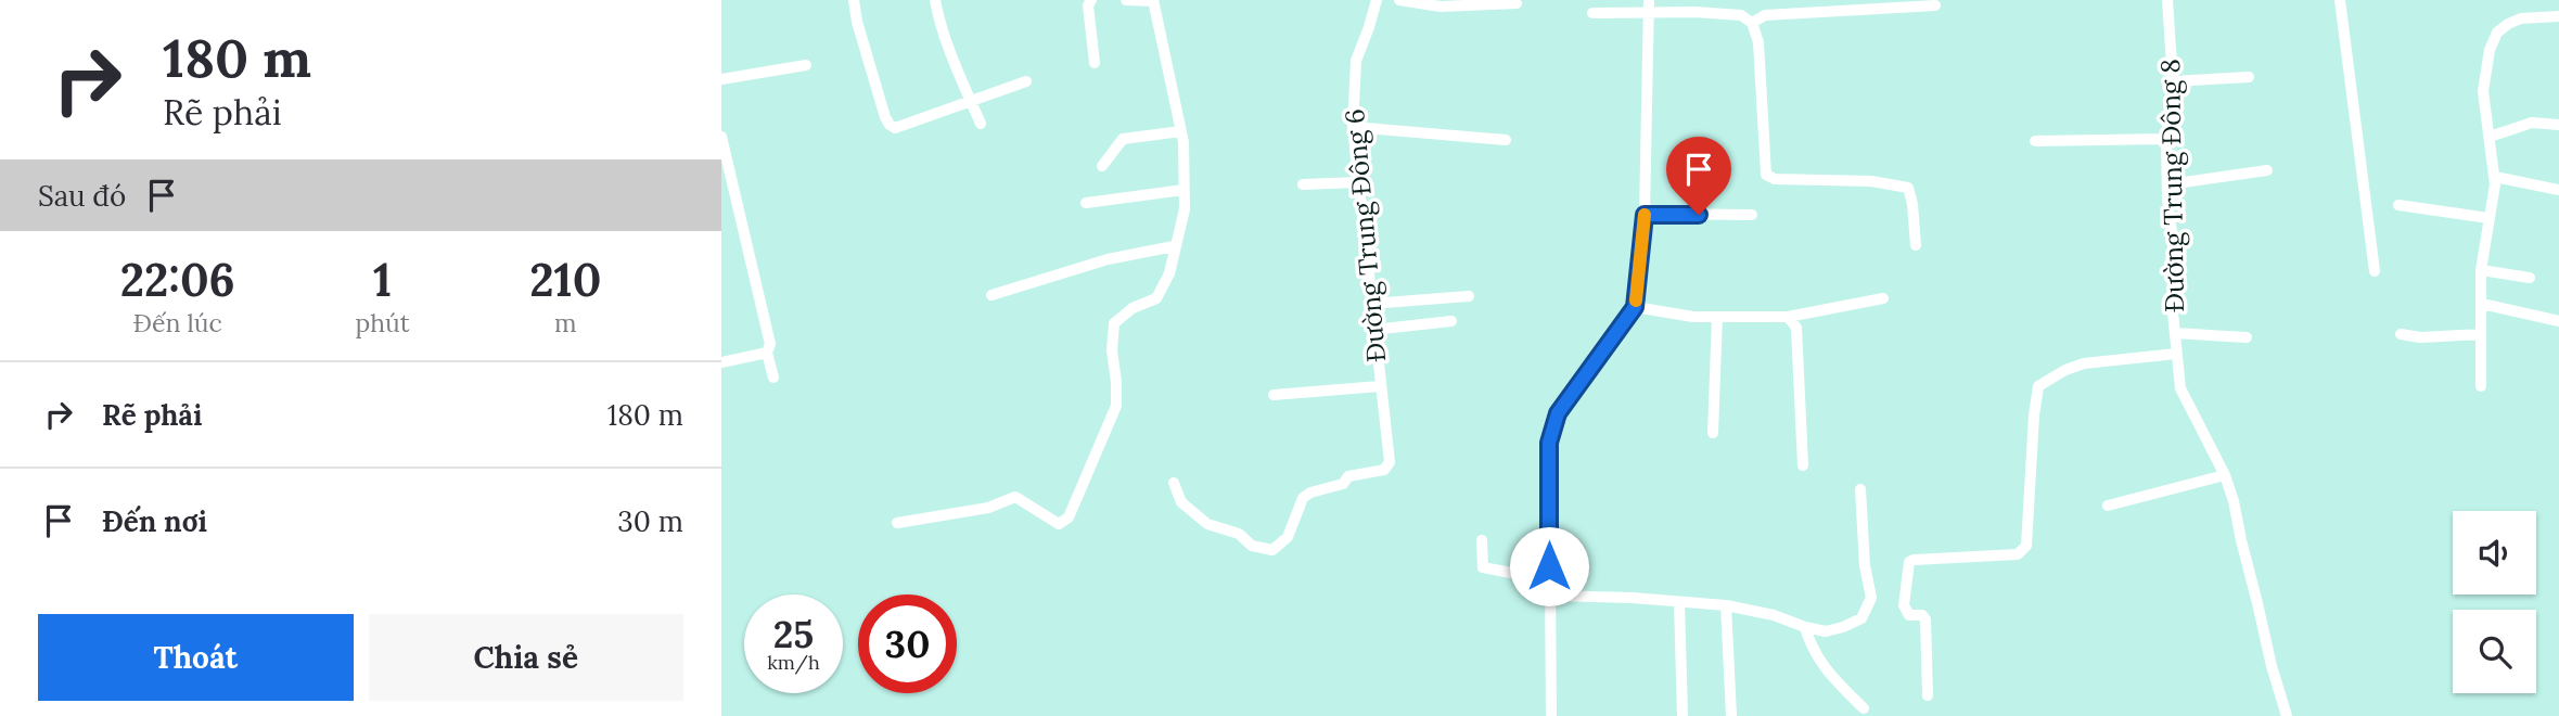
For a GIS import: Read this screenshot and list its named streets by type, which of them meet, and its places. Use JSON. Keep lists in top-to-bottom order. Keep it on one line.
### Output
{"streets":{"street":["Đường Trung Đông 8","Đường Trung Đông 6"]},"page":{"turn":["180 m","Rẽ phải"],"then":"Sau đó","eta":["22:06","Đến lúc","1","phút","210","m"],"list":[{"name":"Rẽ phải","value":"180 m"},{"name":"Đến nơi","value":"30 m"}],"speed":"25 km/h","limit":"30","buttons":["Thoát","Chia sẻ"]}}
